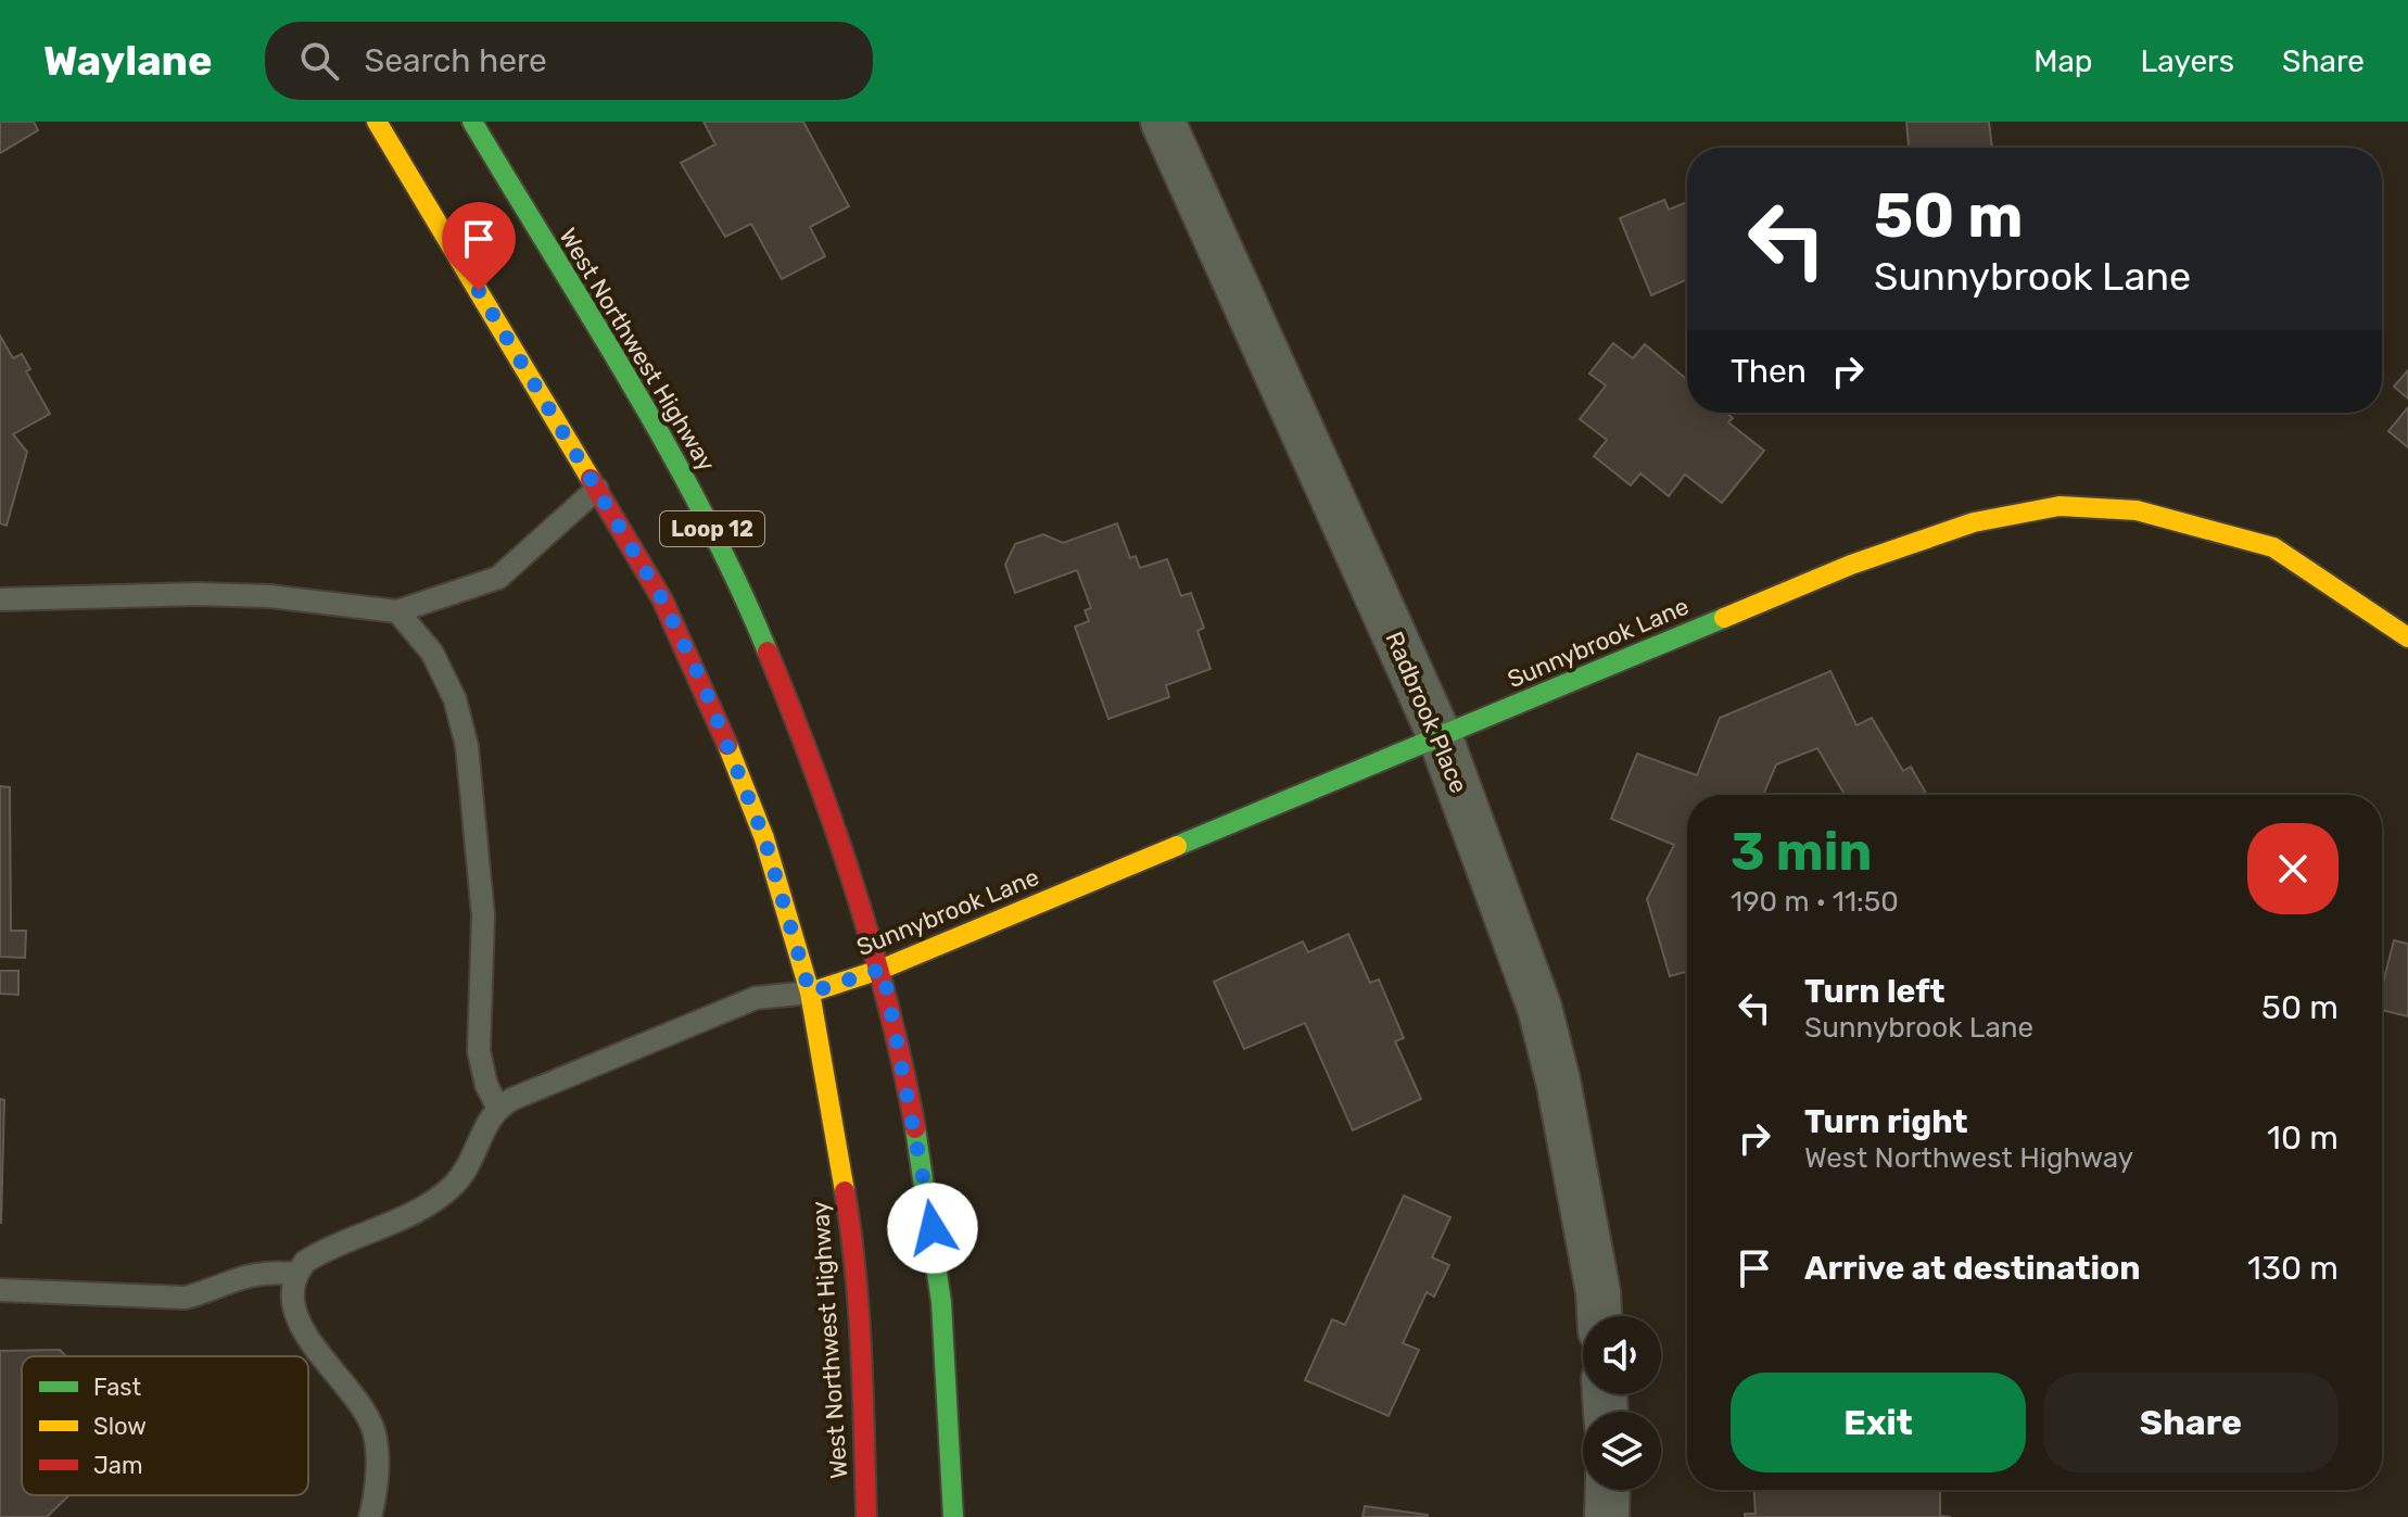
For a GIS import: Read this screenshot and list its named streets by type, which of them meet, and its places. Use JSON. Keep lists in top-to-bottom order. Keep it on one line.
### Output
{"streets":{"main road":["West Northwest Highway","Loop 12","Sunnybrook Lane"],"street":["Radbrook Place"]},"crossings":[["West Northwest Highway","Sunnybrook Lane"],["Sunnybrook Lane","Radbrook Place"]],"legend":["Fast","Slow","Jam"],"page":{"header":"Waylane","search":"Search here","nav":["Map","Layers","Share"],"turn":["50 m","Sunnybrook Lane"],"then":"Then","heading":["3 min","190 m · 11:50"],"list":[{"name":"Turn left","note":"Sunnybrook Lane","value":"50 m"},{"name":"Turn right","note":"West Northwest Highway","value":"10 m"},{"name":"Arrive at destination","value":"130 m"}],"buttons":["Exit","Share"]}}
